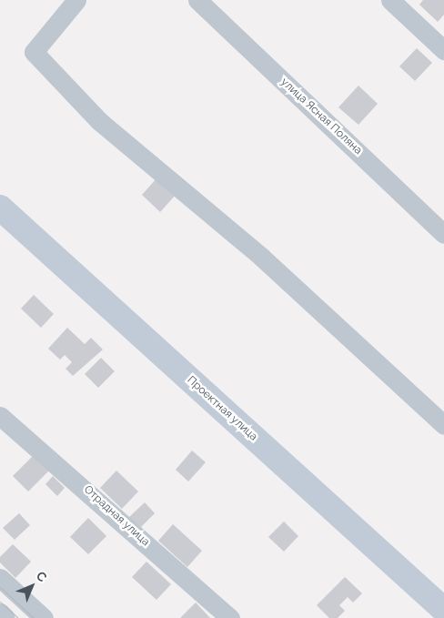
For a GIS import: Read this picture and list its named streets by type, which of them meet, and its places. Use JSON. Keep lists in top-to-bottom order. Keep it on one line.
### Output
{"streets":{"main road":["Проектная улица"],"street":["улица Ясная Поляна","Отрадная улица"]},"north":"top right"}
